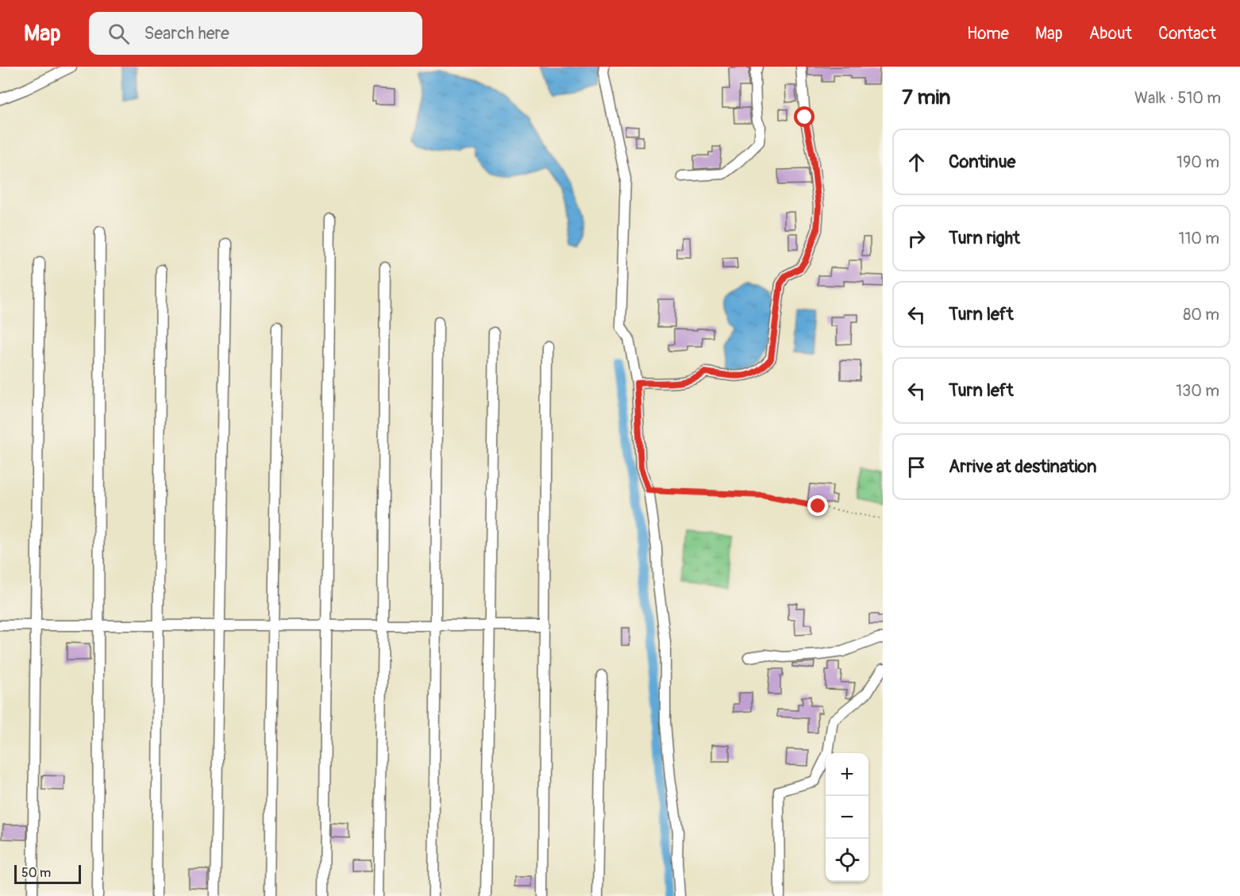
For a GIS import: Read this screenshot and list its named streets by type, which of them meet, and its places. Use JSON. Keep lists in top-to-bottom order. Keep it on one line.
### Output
{"scale_bar":"50 m","page":{"header":"Map","search":"Search here","nav":["Home","Map","About","Contact"],"heading":["7 min","Walk · 510 m"],"list":[["Continue","190 m"],["Turn right","110 m"],["Turn left","80 m"],["Turn left","130 m"],"Arrive at destination"],"map_buttons":["+","−"],"scale":"50 m"}}
